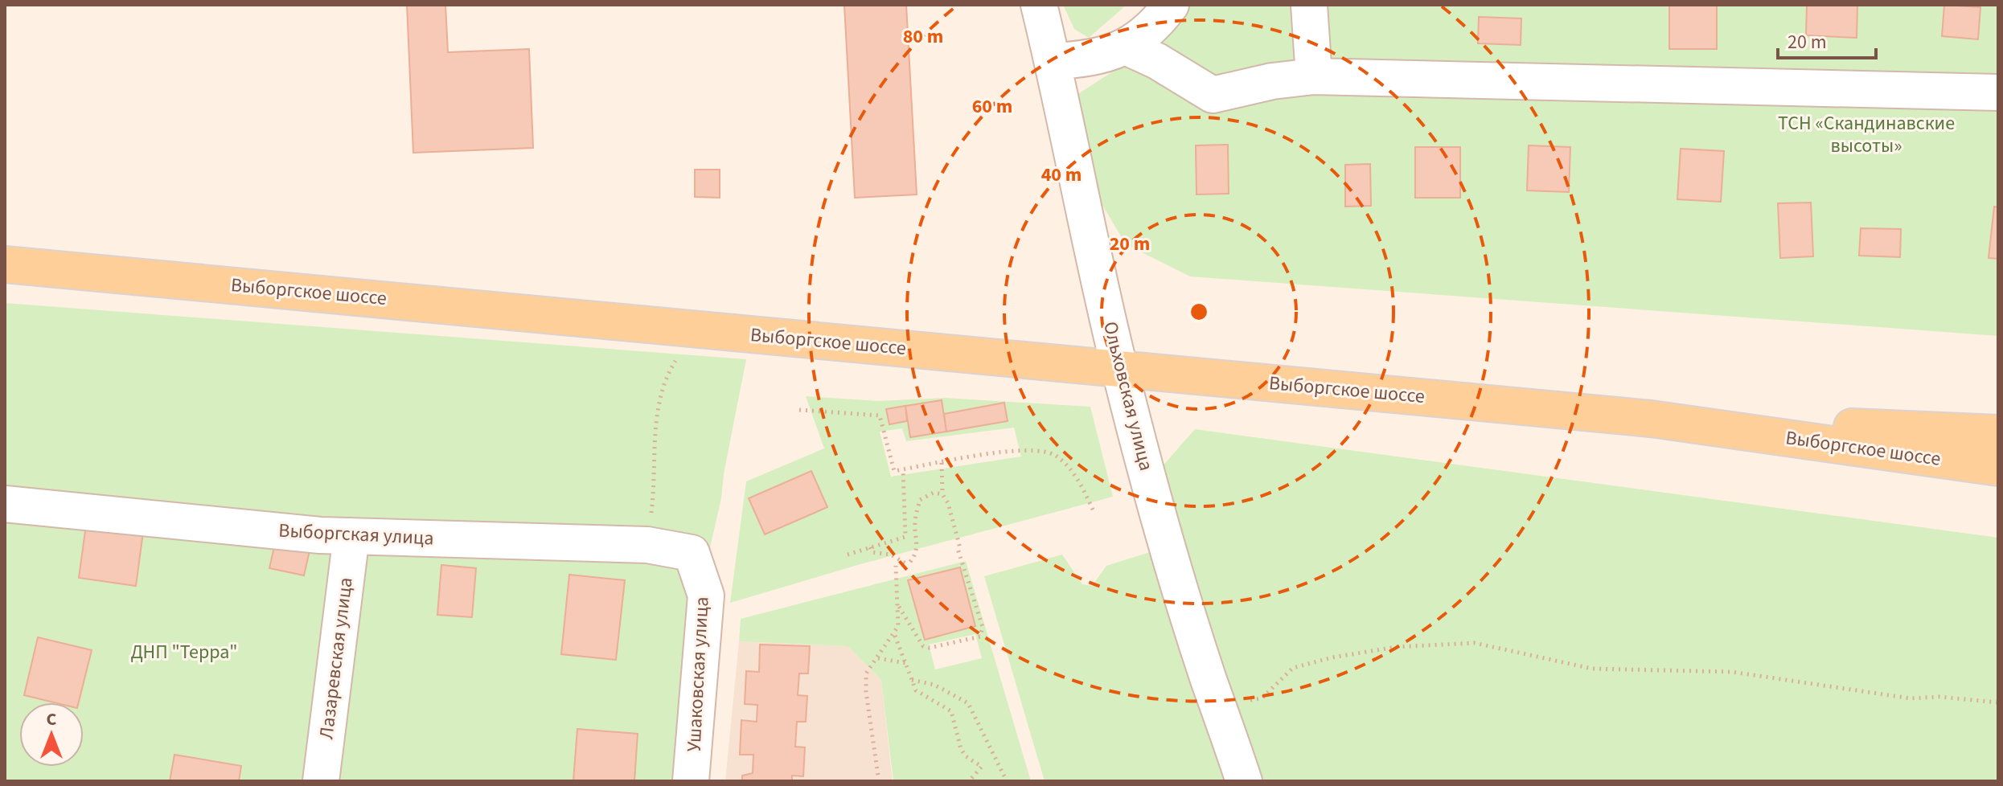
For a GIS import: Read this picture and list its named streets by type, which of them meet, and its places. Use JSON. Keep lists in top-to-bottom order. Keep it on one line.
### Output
{"streets":{"main road":["Выборгское шоссе"],"street":["Ольховская улица","Выборгская улица","Лазаревская улица","Ушаковская улица"]},"crossings":[["Выборгское шоссе","Ольховская улица"],["Выборгская улица","Лазаревская улица"],["Выборгская улица","Ушаковская улица"]],"parks":["ТСН «Скандинавские высоты»","ДНП \"Терра\""],"scale_bar":"20 m","north":"top","rings":["80 m","60 m","40 m","20 m"]}
